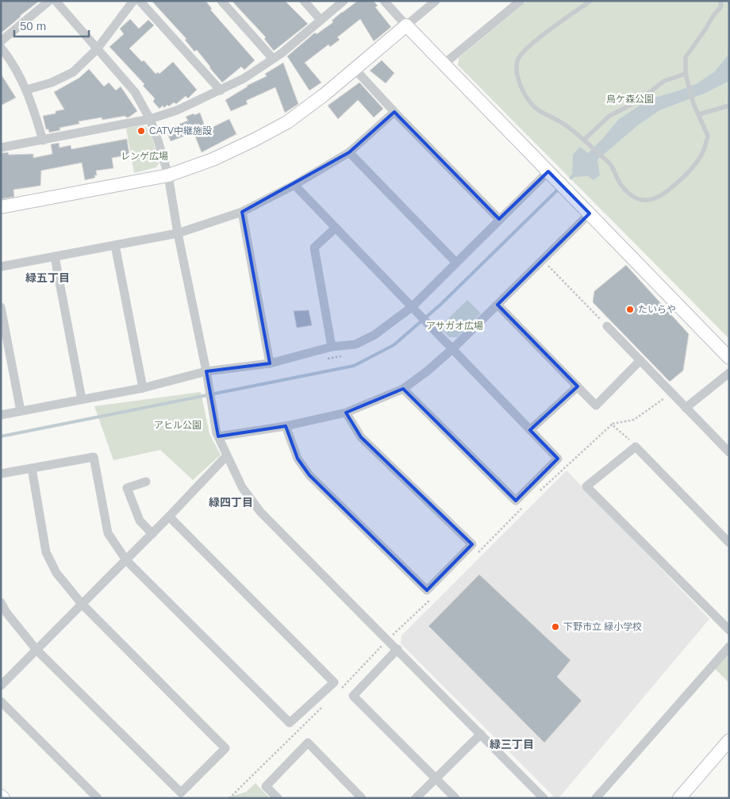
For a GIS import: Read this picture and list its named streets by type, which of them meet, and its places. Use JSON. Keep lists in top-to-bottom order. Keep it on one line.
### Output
{"districts":["緑五丁目","緑四丁目","緑三丁目"],"parks":["烏ケ森公園","レンゲ広場","アサガオ広場","アヒル公園"],"places":["CATV中継施設","たいらや","下野市立 緑小学校"],"scale_bar":"50 m"}
